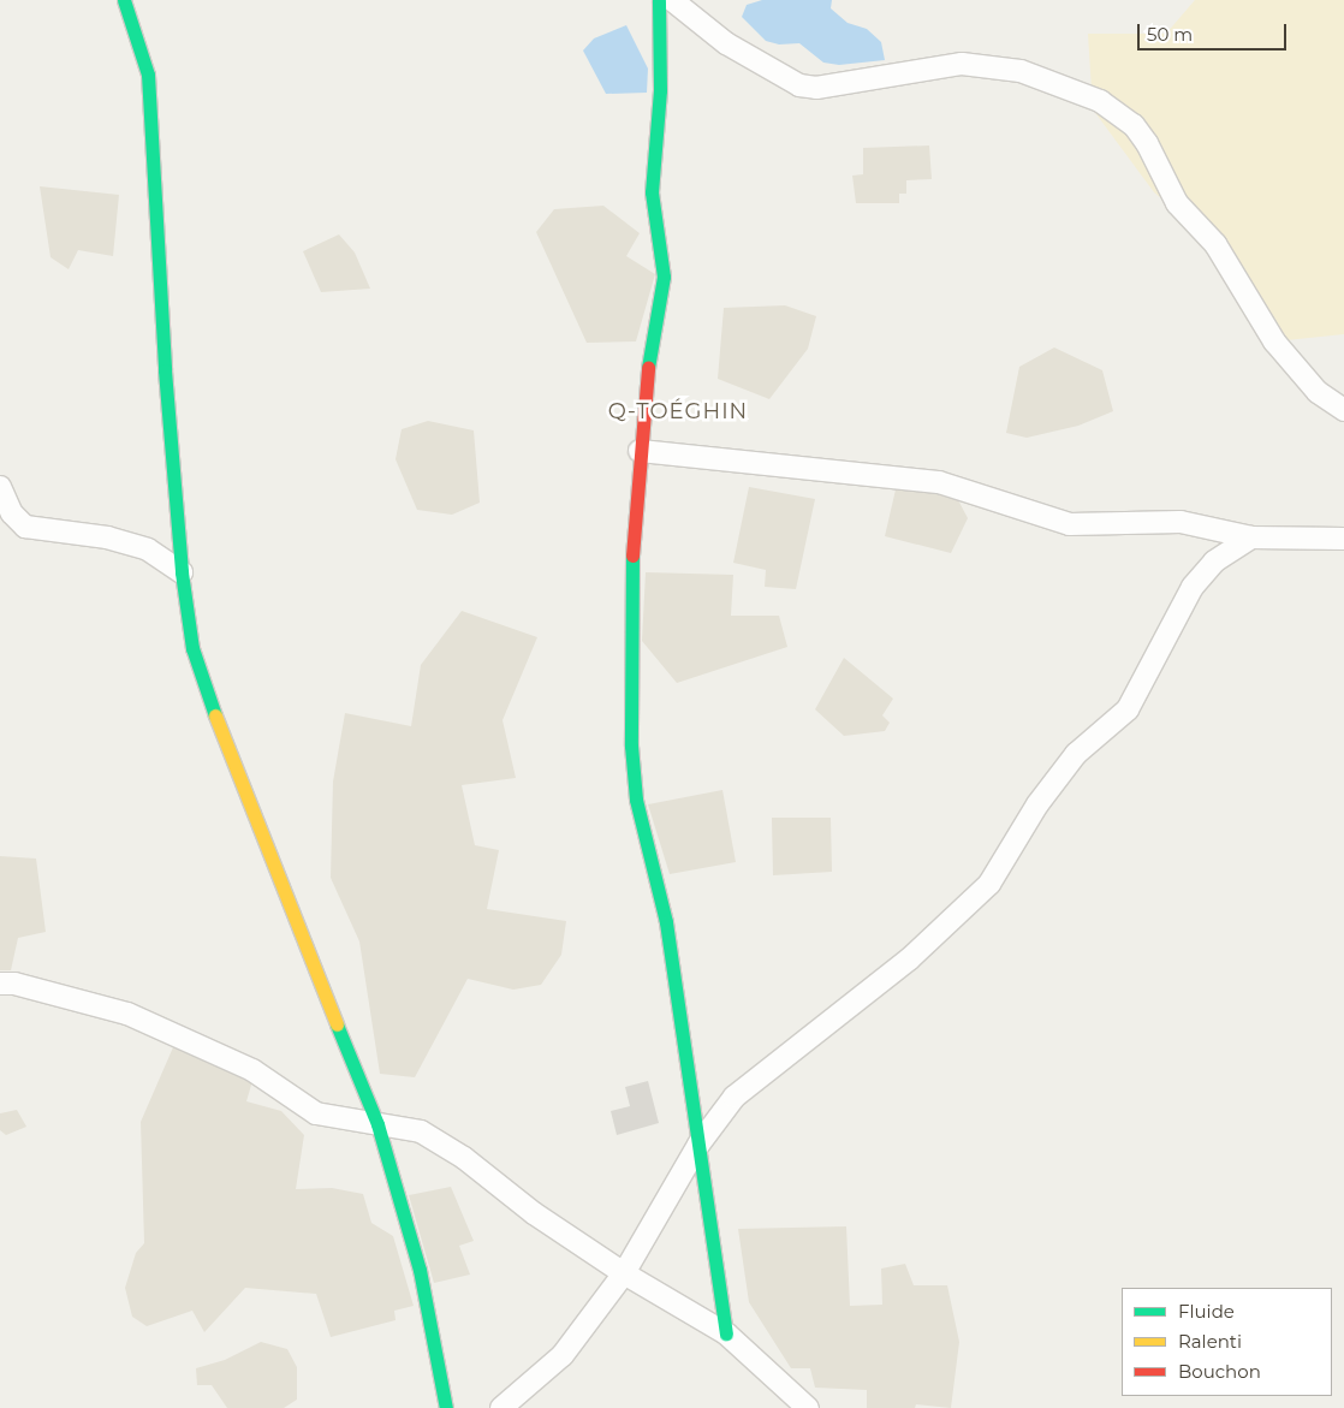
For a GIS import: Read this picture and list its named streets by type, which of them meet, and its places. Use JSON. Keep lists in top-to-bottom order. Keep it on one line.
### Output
{"districts":["Q-TOÉGHIN"],"legend":["Fluide","Ralenti","Bouchon"],"scale_bar":"50 m"}
